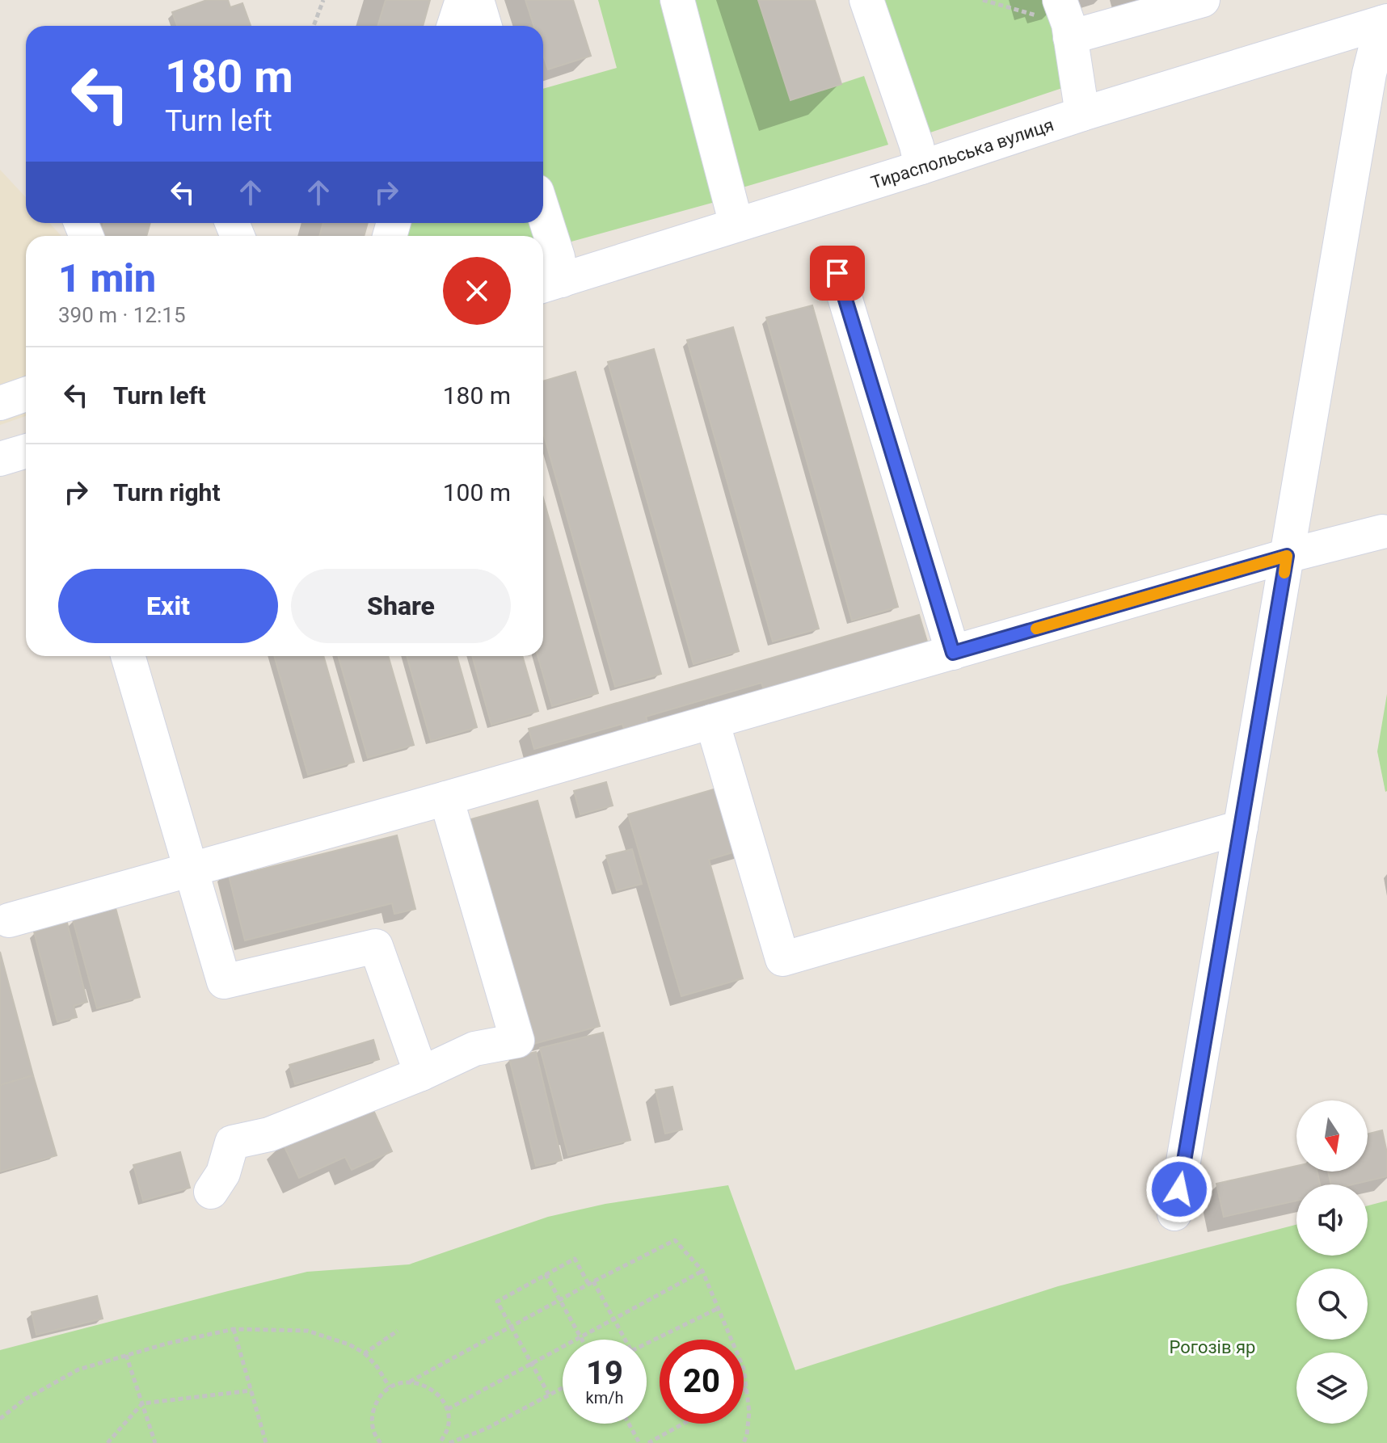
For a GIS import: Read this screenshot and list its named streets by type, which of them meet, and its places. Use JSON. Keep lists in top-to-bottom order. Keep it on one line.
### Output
{"streets":{"street":["Тираспольська вулиця"]},"parks":["Рогозів яр"],"north":"bottom","page":{"turn":["180 m","Turn left"],"heading":["1 min","390 m · 12:15"],"list":[{"name":"Turn left","value":"180 m"},{"name":"Turn right","value":"100 m"}],"buttons":["Exit","Share"],"speed":"19 km/h","limit":"20"}}
